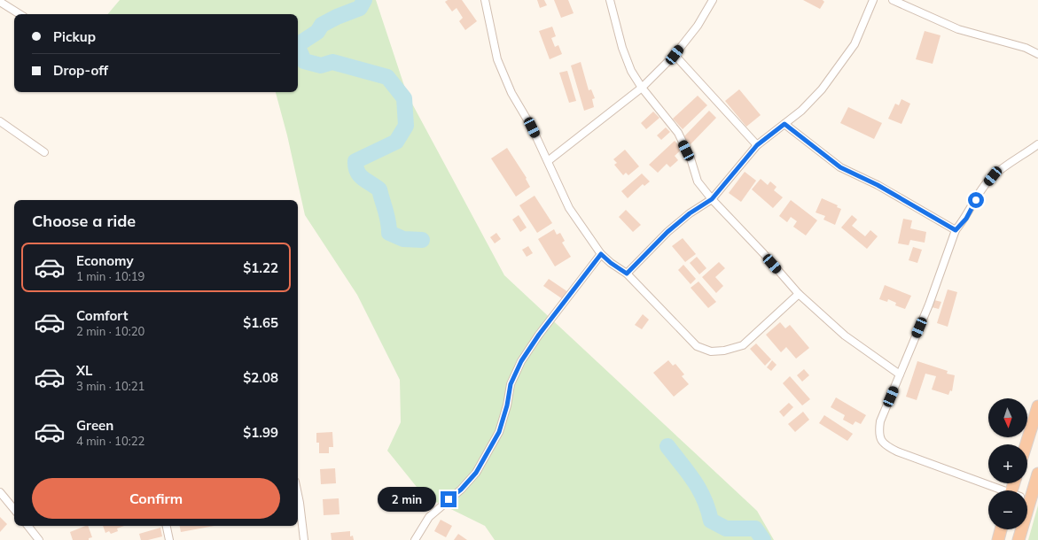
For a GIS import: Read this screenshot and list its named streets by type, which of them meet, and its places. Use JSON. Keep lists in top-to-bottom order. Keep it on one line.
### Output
{"north":"bottom","page":{"banner":["Pickup","Drop-off"],"heading":"Choose a ride","list":[{"name":"Economy","note":"1 min · 10:19","value":"$1.22"},{"name":"Comfort","note":"2 min · 10:20","value":"$1.65"},{"name":"XL","note":"3 min · 10:21","value":"$2.08"},{"name":"Green","note":"4 min · 10:22","value":"$1.99"}],"map_buttons":["+","−"],"buttons":"Confirm","bubble":"2 min"}}
